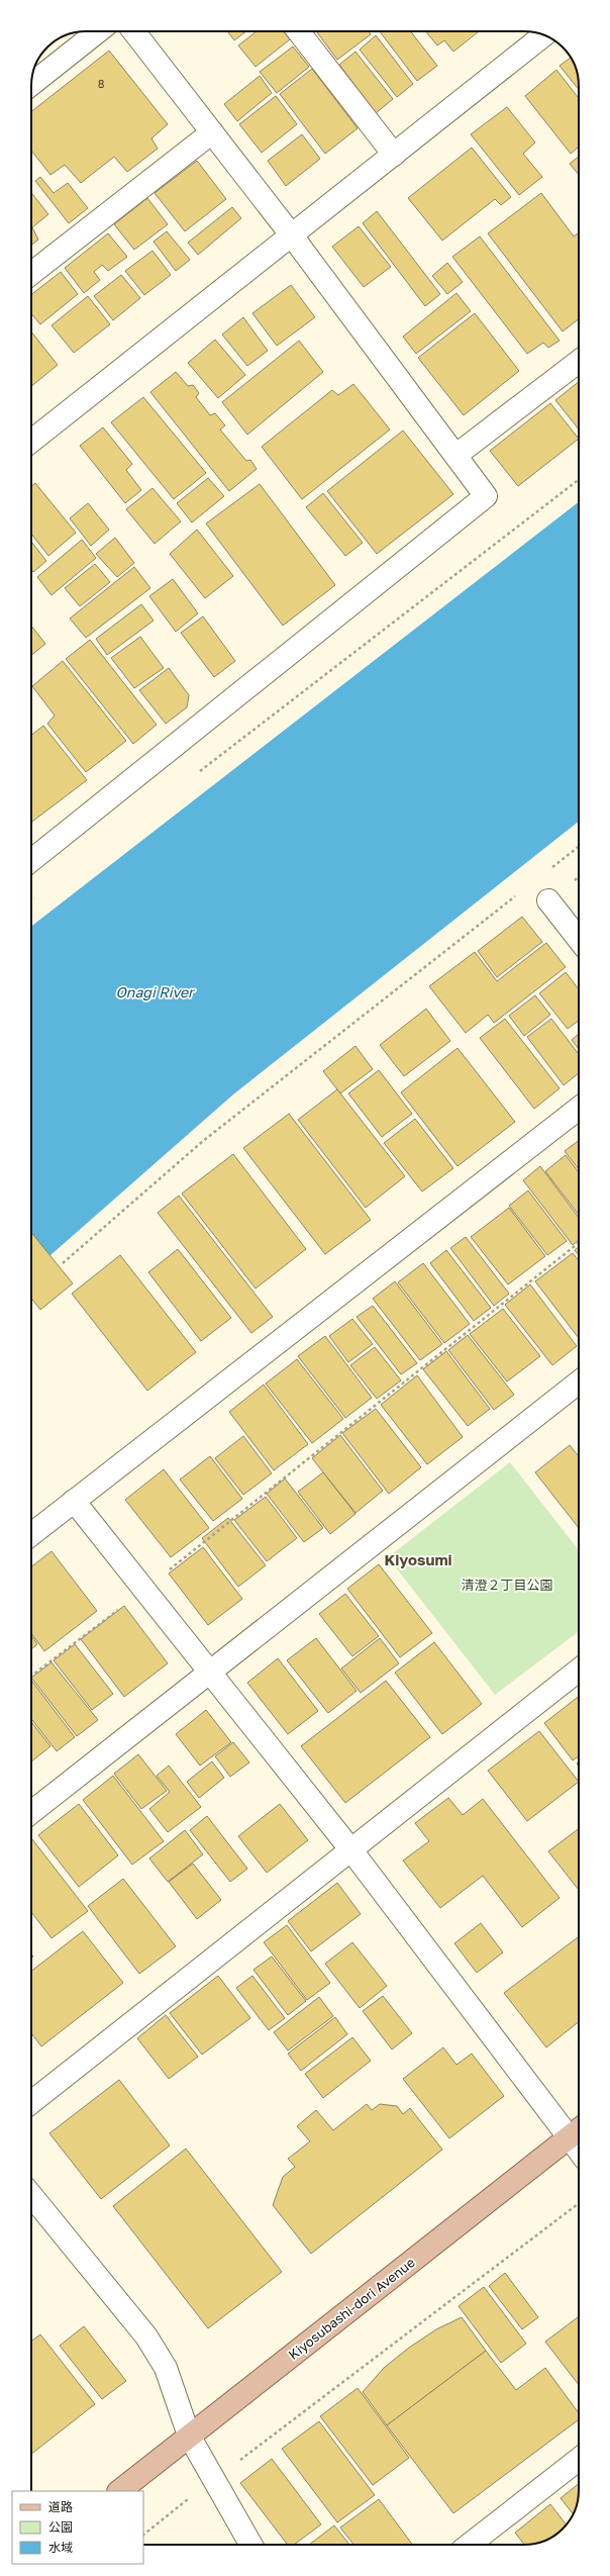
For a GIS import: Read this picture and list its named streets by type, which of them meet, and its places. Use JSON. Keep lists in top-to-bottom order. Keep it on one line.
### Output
{"streets":{"main road":["Kiyosubashi-dori Avenue"]},"districts":["Kiyosumi"],"water":["Onagi River"],"parks":["清澄２丁目公園"],"house_numbers":["8"],"legend":["道路","公園","水域"]}
